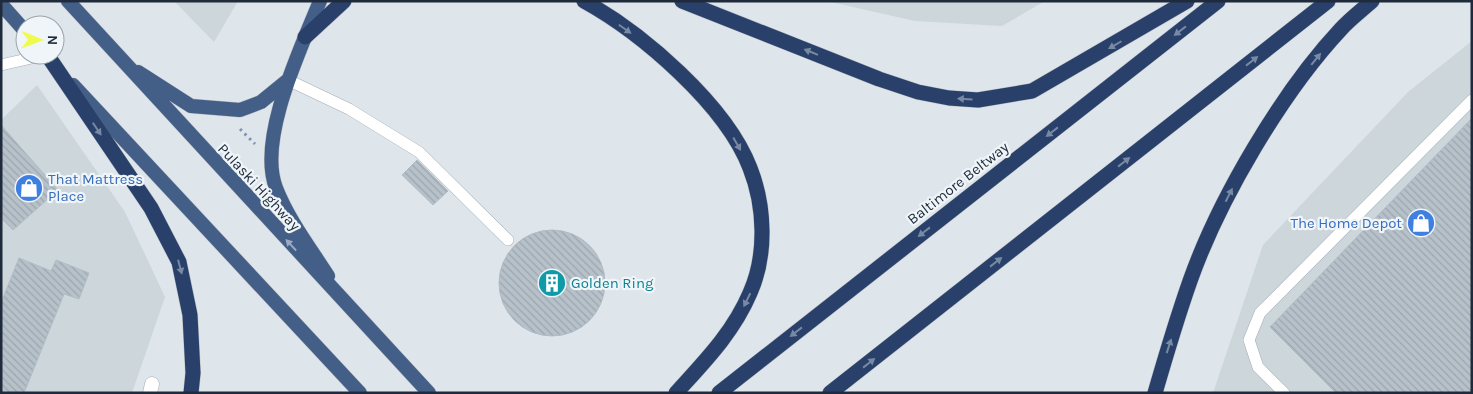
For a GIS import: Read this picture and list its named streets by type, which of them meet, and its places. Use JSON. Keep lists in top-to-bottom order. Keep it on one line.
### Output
{"streets":{"highway":["Baltimore Beltway","Pulaski Highway"]},"places":{"shop":["That Mattress Place","The Home Depot"],"building":["Golden Ring"]},"north":"right"}
